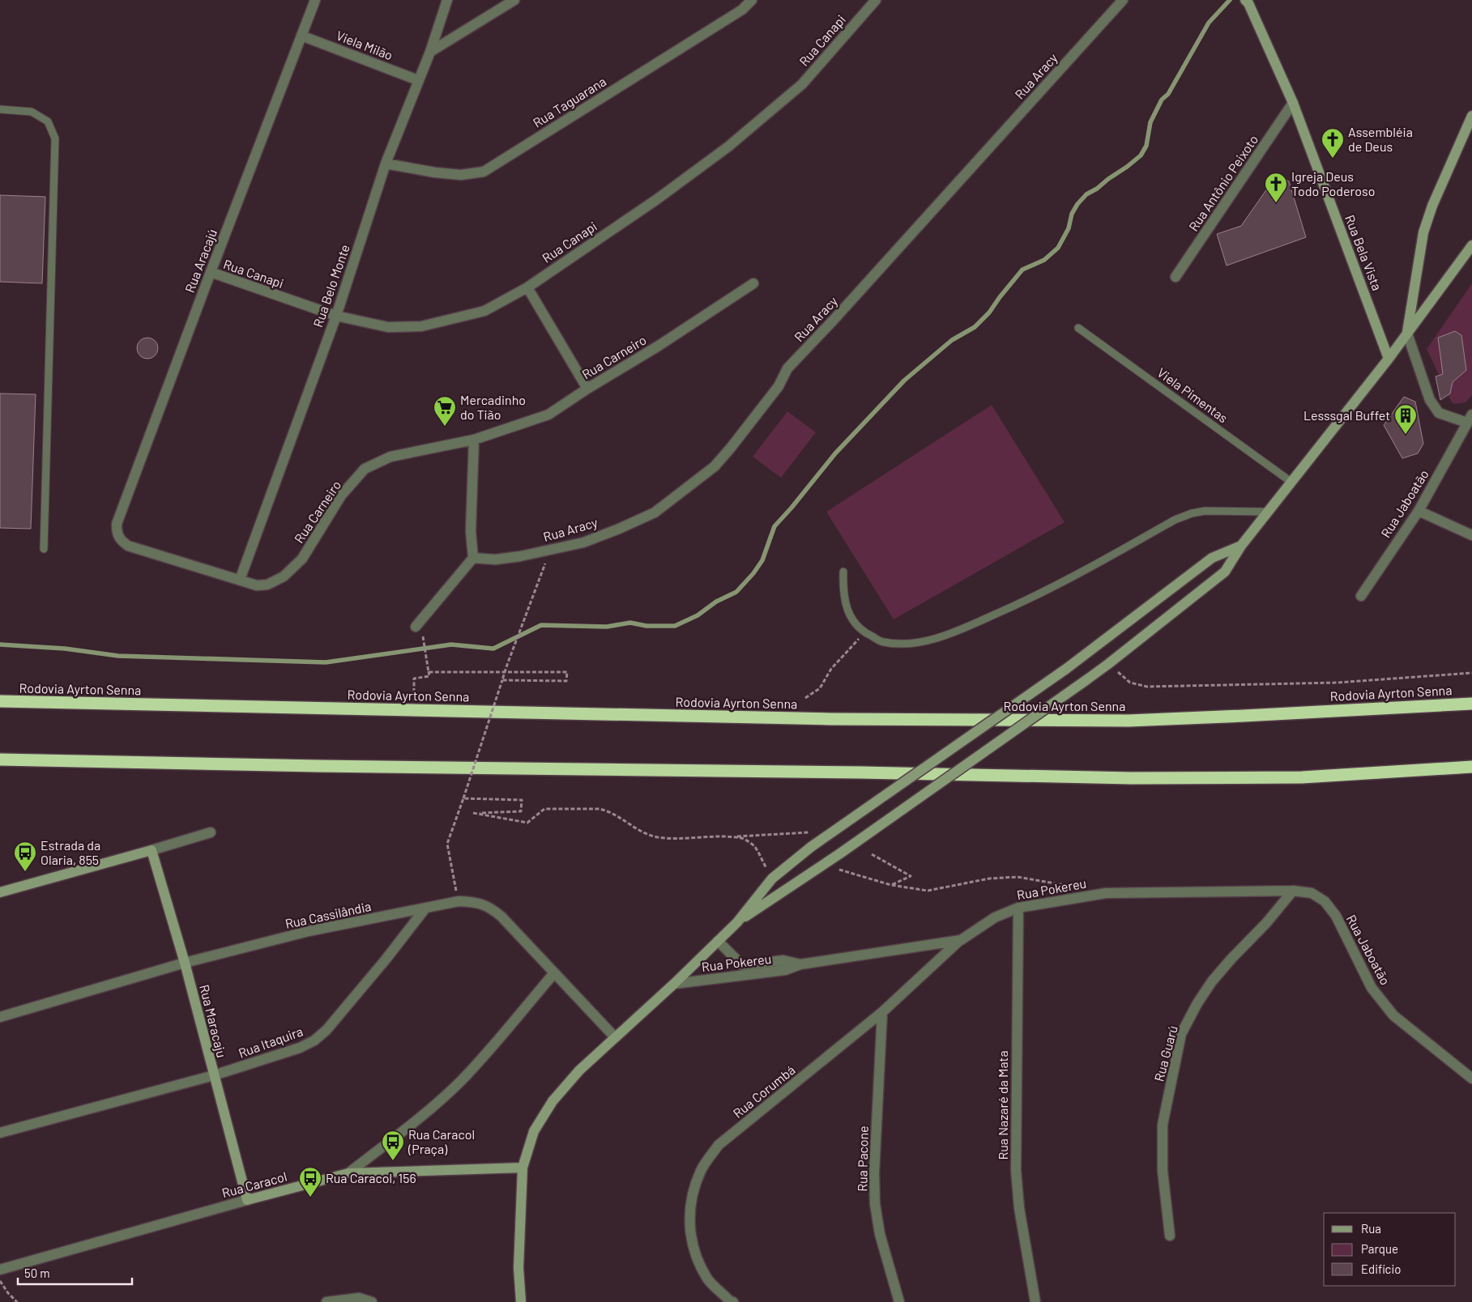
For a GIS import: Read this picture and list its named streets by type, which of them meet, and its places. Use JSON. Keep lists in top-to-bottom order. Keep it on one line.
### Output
{"streets":{"highway":["Rodovia Ayrton Senna"],"main road":["Rua Bela Vista","Rua Maracaju","Rua Caracol"],"street":["Rua Canapi","Viela Milão","Rua Aracy","Rua Taguarana","Rua Antônio Peixoto","Rua Aracajú","Rua Belo Monte","Rua Carneiro","Rua Jaboatão","Rua Pokereu","Rua Cassilândia","Rua Itaquira","Rua Guarú","Rua Corumbá","Rua Nazaré da Mata","Rua Pacone"],"lane":["Viela Pimentas"]},"crossings":[["Rua Canapi","Rua Aracajú"],["Rua Canapi","Rua Belo Monte"],["Viela Milão","Rua Aracajú"],["Viela Milão","Rua Belo Monte"],["Rua Taguarana","Rua Belo Monte"],["Rua Antônio Peixoto","Rua Bela Vista"],["Rua Aracajú","Rua Carneiro"],["Rua Belo Monte","Rua Carneiro"],["Rua Jaboatão","Rua Pokereu"],["Rua Jaboatão","Rua Guarú"],["Rua Pokereu","Rua Guarú"],["Rua Pokereu","Rua Corumbá"],["Rua Pokereu","Rua Nazaré da Mata"],["Rua Cassilândia","Rua Maracaju"],["Rua Cassilândia","Rua Itaquira"],["Rua Maracaju","Rua Itaquira"],["Rua Maracaju","Rua Caracol"],["Rua Corumbá","Rua Pacone"]],"places":{"church":["Assembléia de Deus","Igreja Deus Todo Poderoso"],"supermarket":["Mercadinho do Tião"],"building":["Lesssgal Buffet"],"bus stop":["Estrada da Olaria, 855","Rua Caracol (Praça)","Rua Caracol, 156"]},"legend":["Rua","Parque","Edifício"],"scale_bar":"50 m"}
